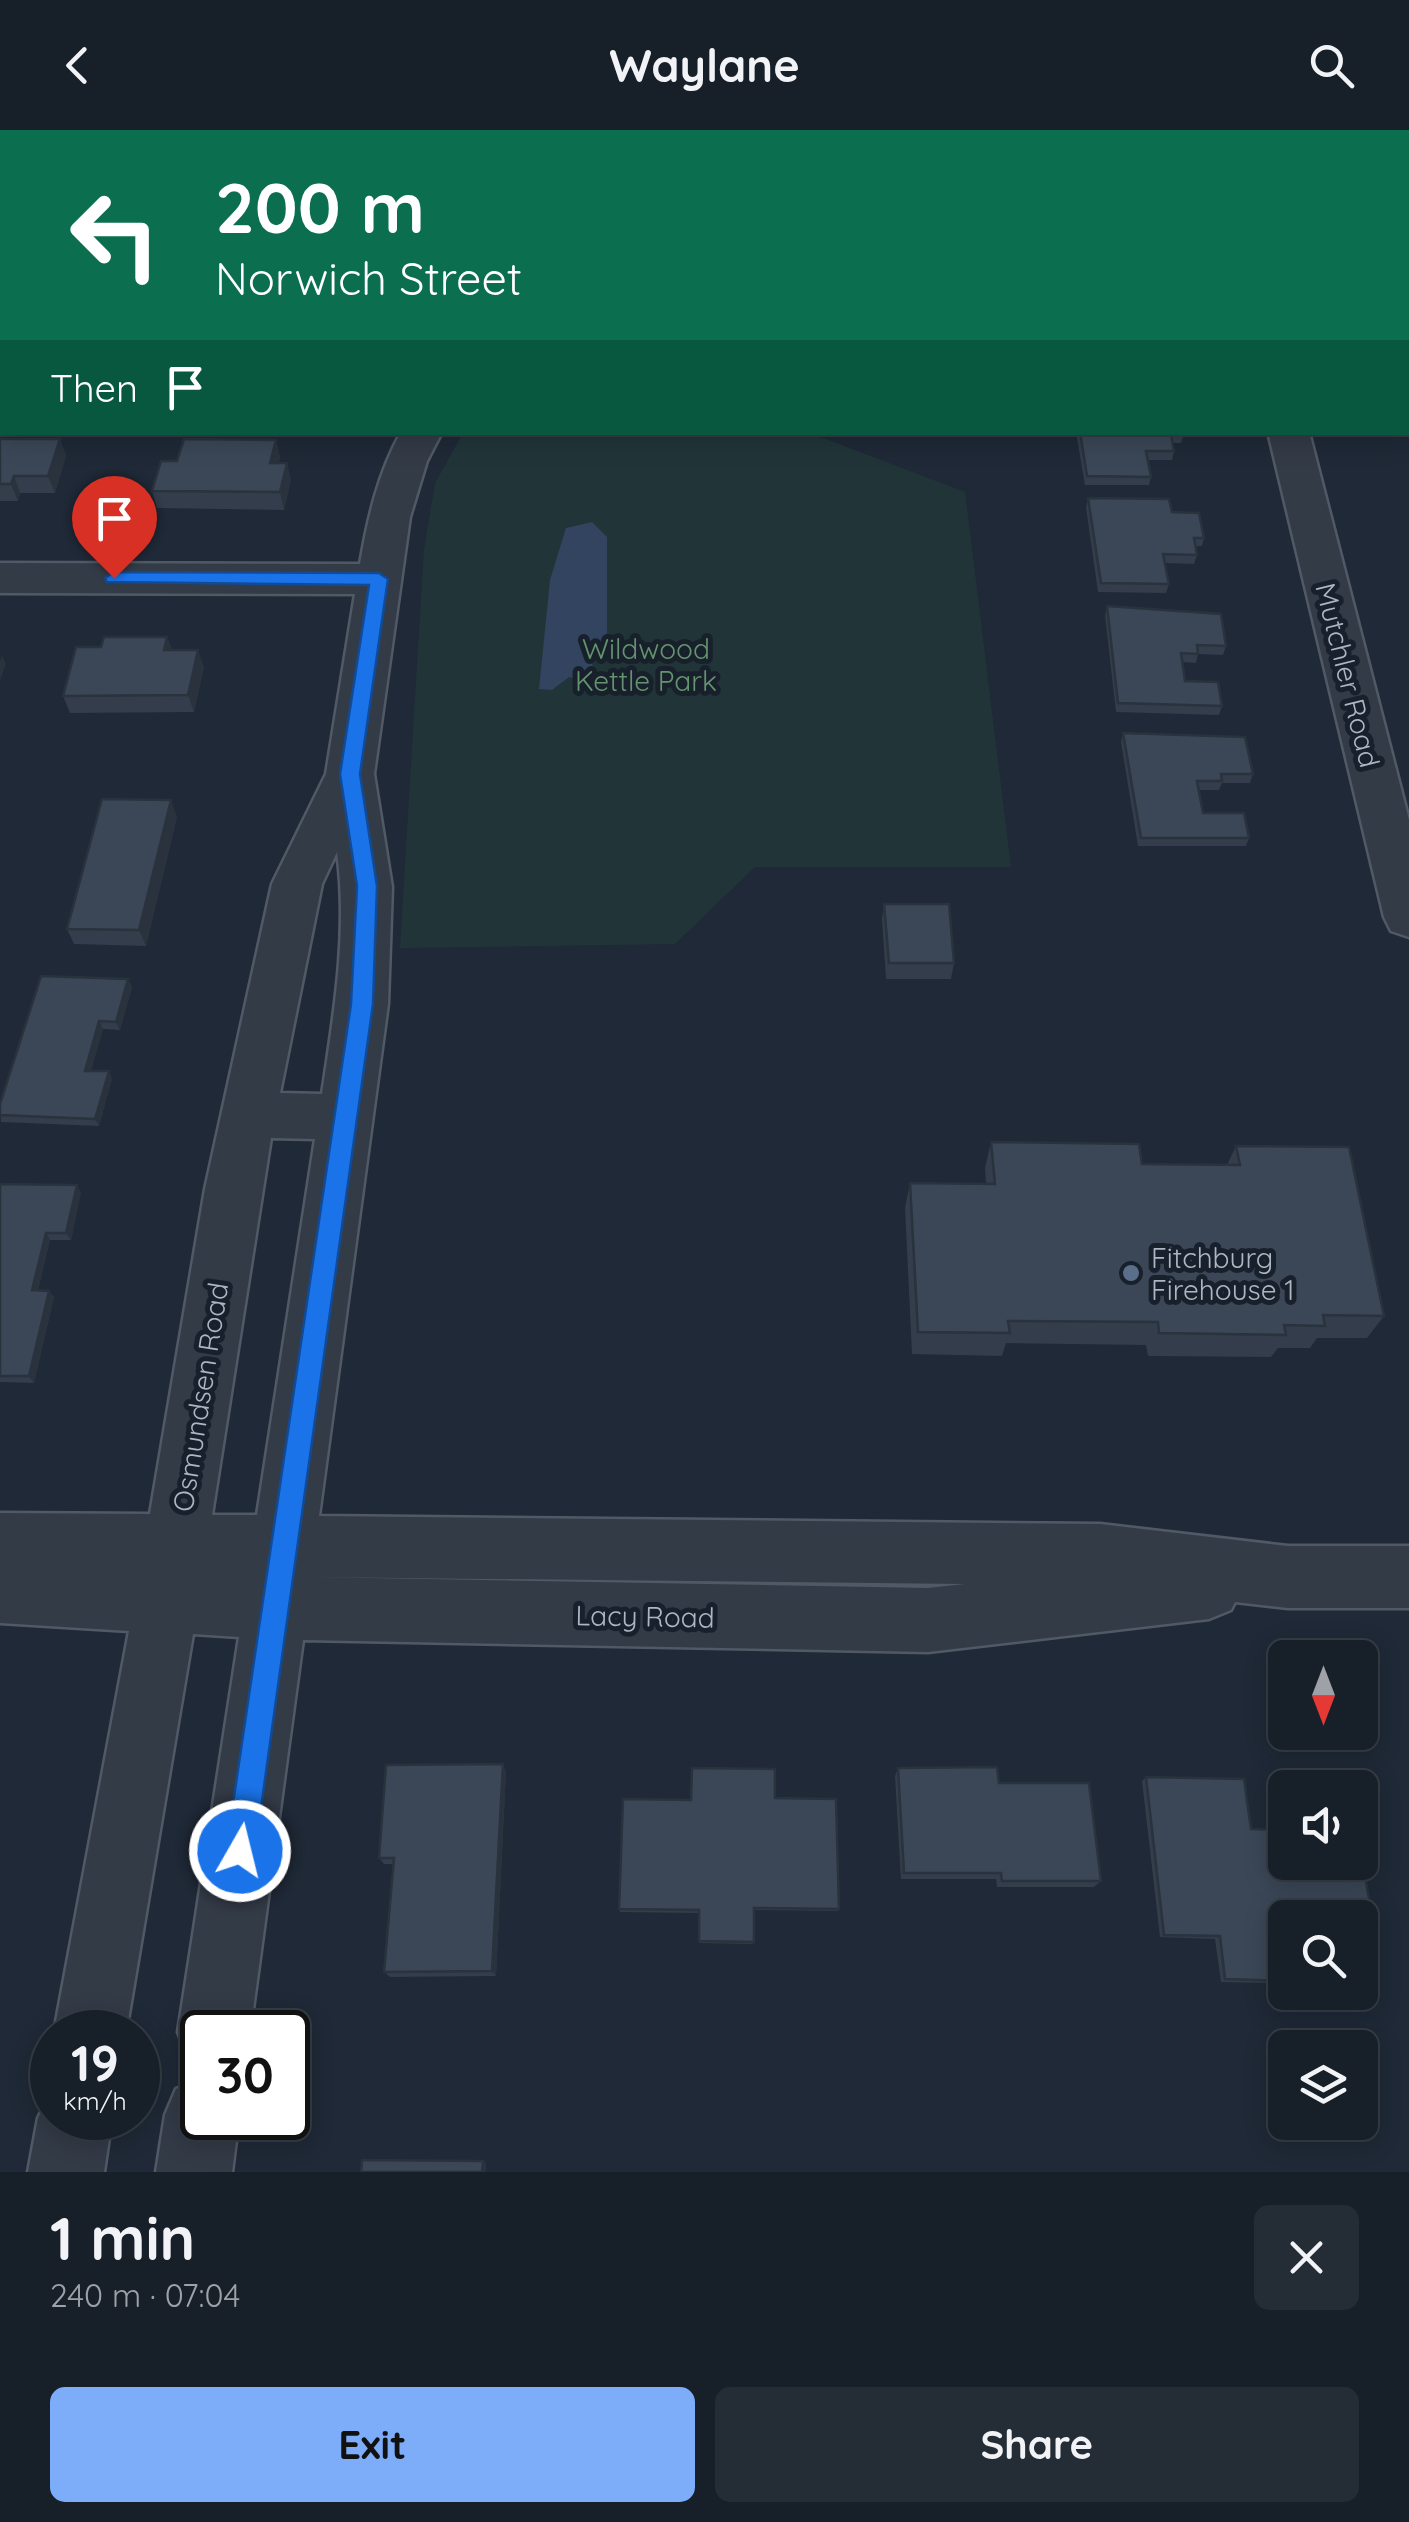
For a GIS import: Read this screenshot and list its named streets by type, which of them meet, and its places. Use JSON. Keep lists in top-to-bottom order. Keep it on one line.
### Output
{"streets":{"street":["Mutchler Road","Osmundsen Road","Lacy Road"]},"crossings":[["Osmundsen Road","Lacy Road"]],"parks":["Wildwood Kettle Park"],"places":["Fitchburg Firehouse 1"],"north":"bottom","page":{"header":"Waylane","turn":["200 m","Norwich Street"],"then":"Then","speed":"19 km/h","limit":"30","heading":["1 min","240 m · 07:04"],"buttons":["Exit","Share"]}}
